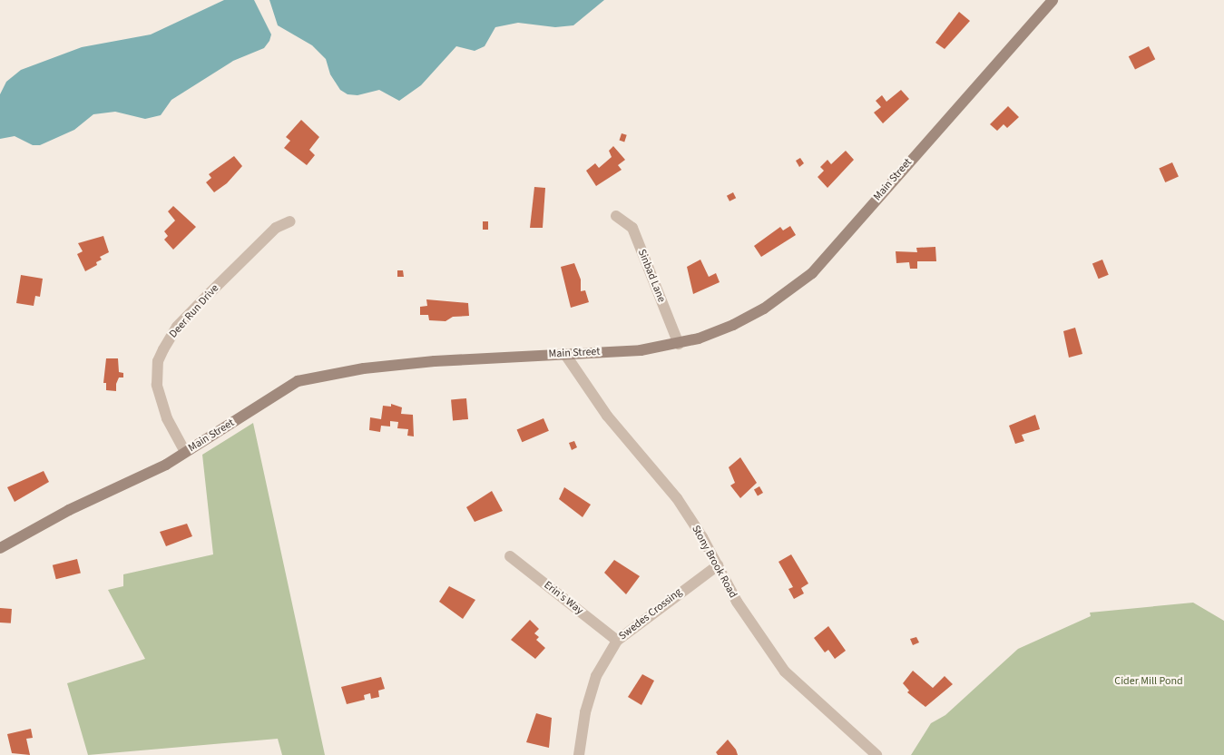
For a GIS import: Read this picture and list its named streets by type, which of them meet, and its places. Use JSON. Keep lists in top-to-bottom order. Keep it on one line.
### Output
{"streets":{"main road":["Main Street"],"street":["Sinbad Lane","Deer Run Drive","Stony Brook Road","Erin's Way","Swedes Crossing"]},"crossings":[["Main Street","Sinbad Lane"],["Main Street","Deer Run Drive"],["Main Street","Stony Brook Road"],["Stony Brook Road","Swedes Crossing"],["Erin's Way","Swedes Crossing"]],"parks":["Cider Mill Pond"]}
